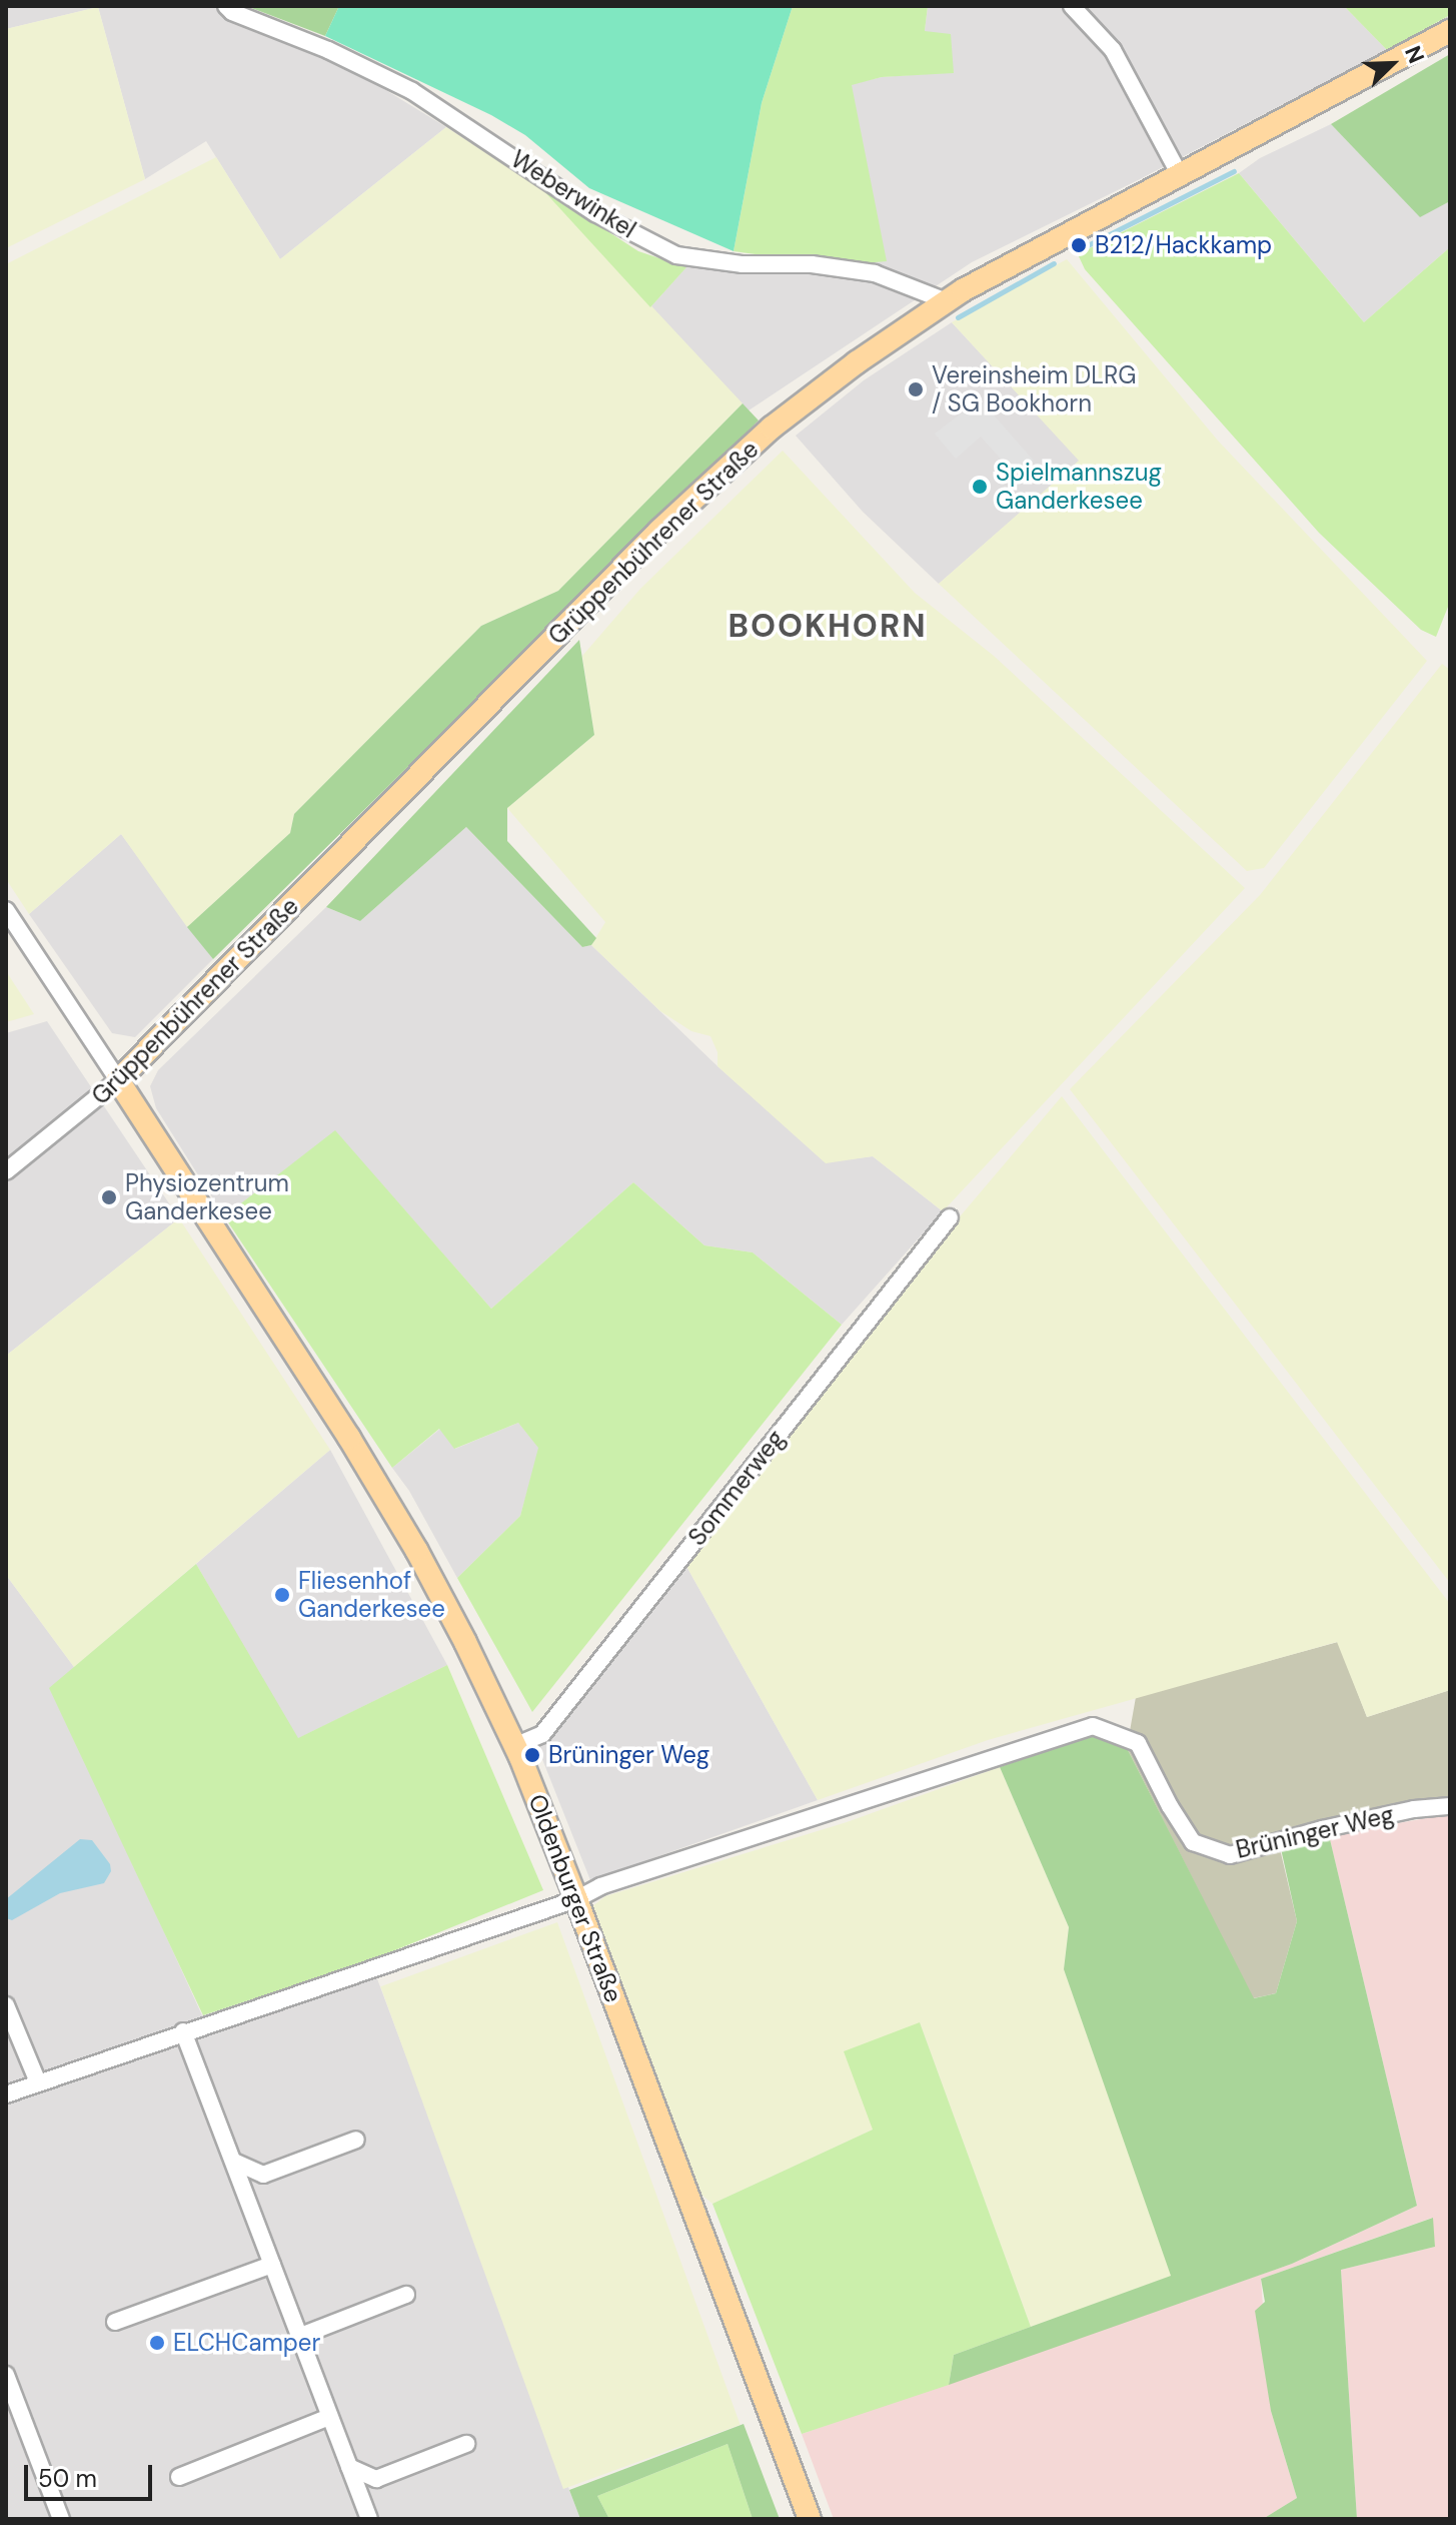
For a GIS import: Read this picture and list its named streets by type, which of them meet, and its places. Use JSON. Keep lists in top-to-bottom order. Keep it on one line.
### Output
{"streets":{"main road":["Grüppenbührener Straße","Oldenburger Straße"],"street":["Weberwinkel","Sommerweg","Brüninger Weg"]},"crossings":[["Weberwinkel","Grüppenbührener Straße"],["Grüppenbührener Straße","Oldenburger Straße"],["Sommerweg","Oldenburger Straße"],["Brüninger Weg","Oldenburger Straße"]],"districts":["BOOKHORN"],"places":["B212/Hackkamp","Vereinsheim DLRG / SG Bookhorn","Spielmannszug Ganderkesee","Physiozentrum Ganderkesee","Fliesenhof Ganderkesee","Brüninger Weg","ELCHCamper"],"scale_bar":"50 m","north":"top right"}
